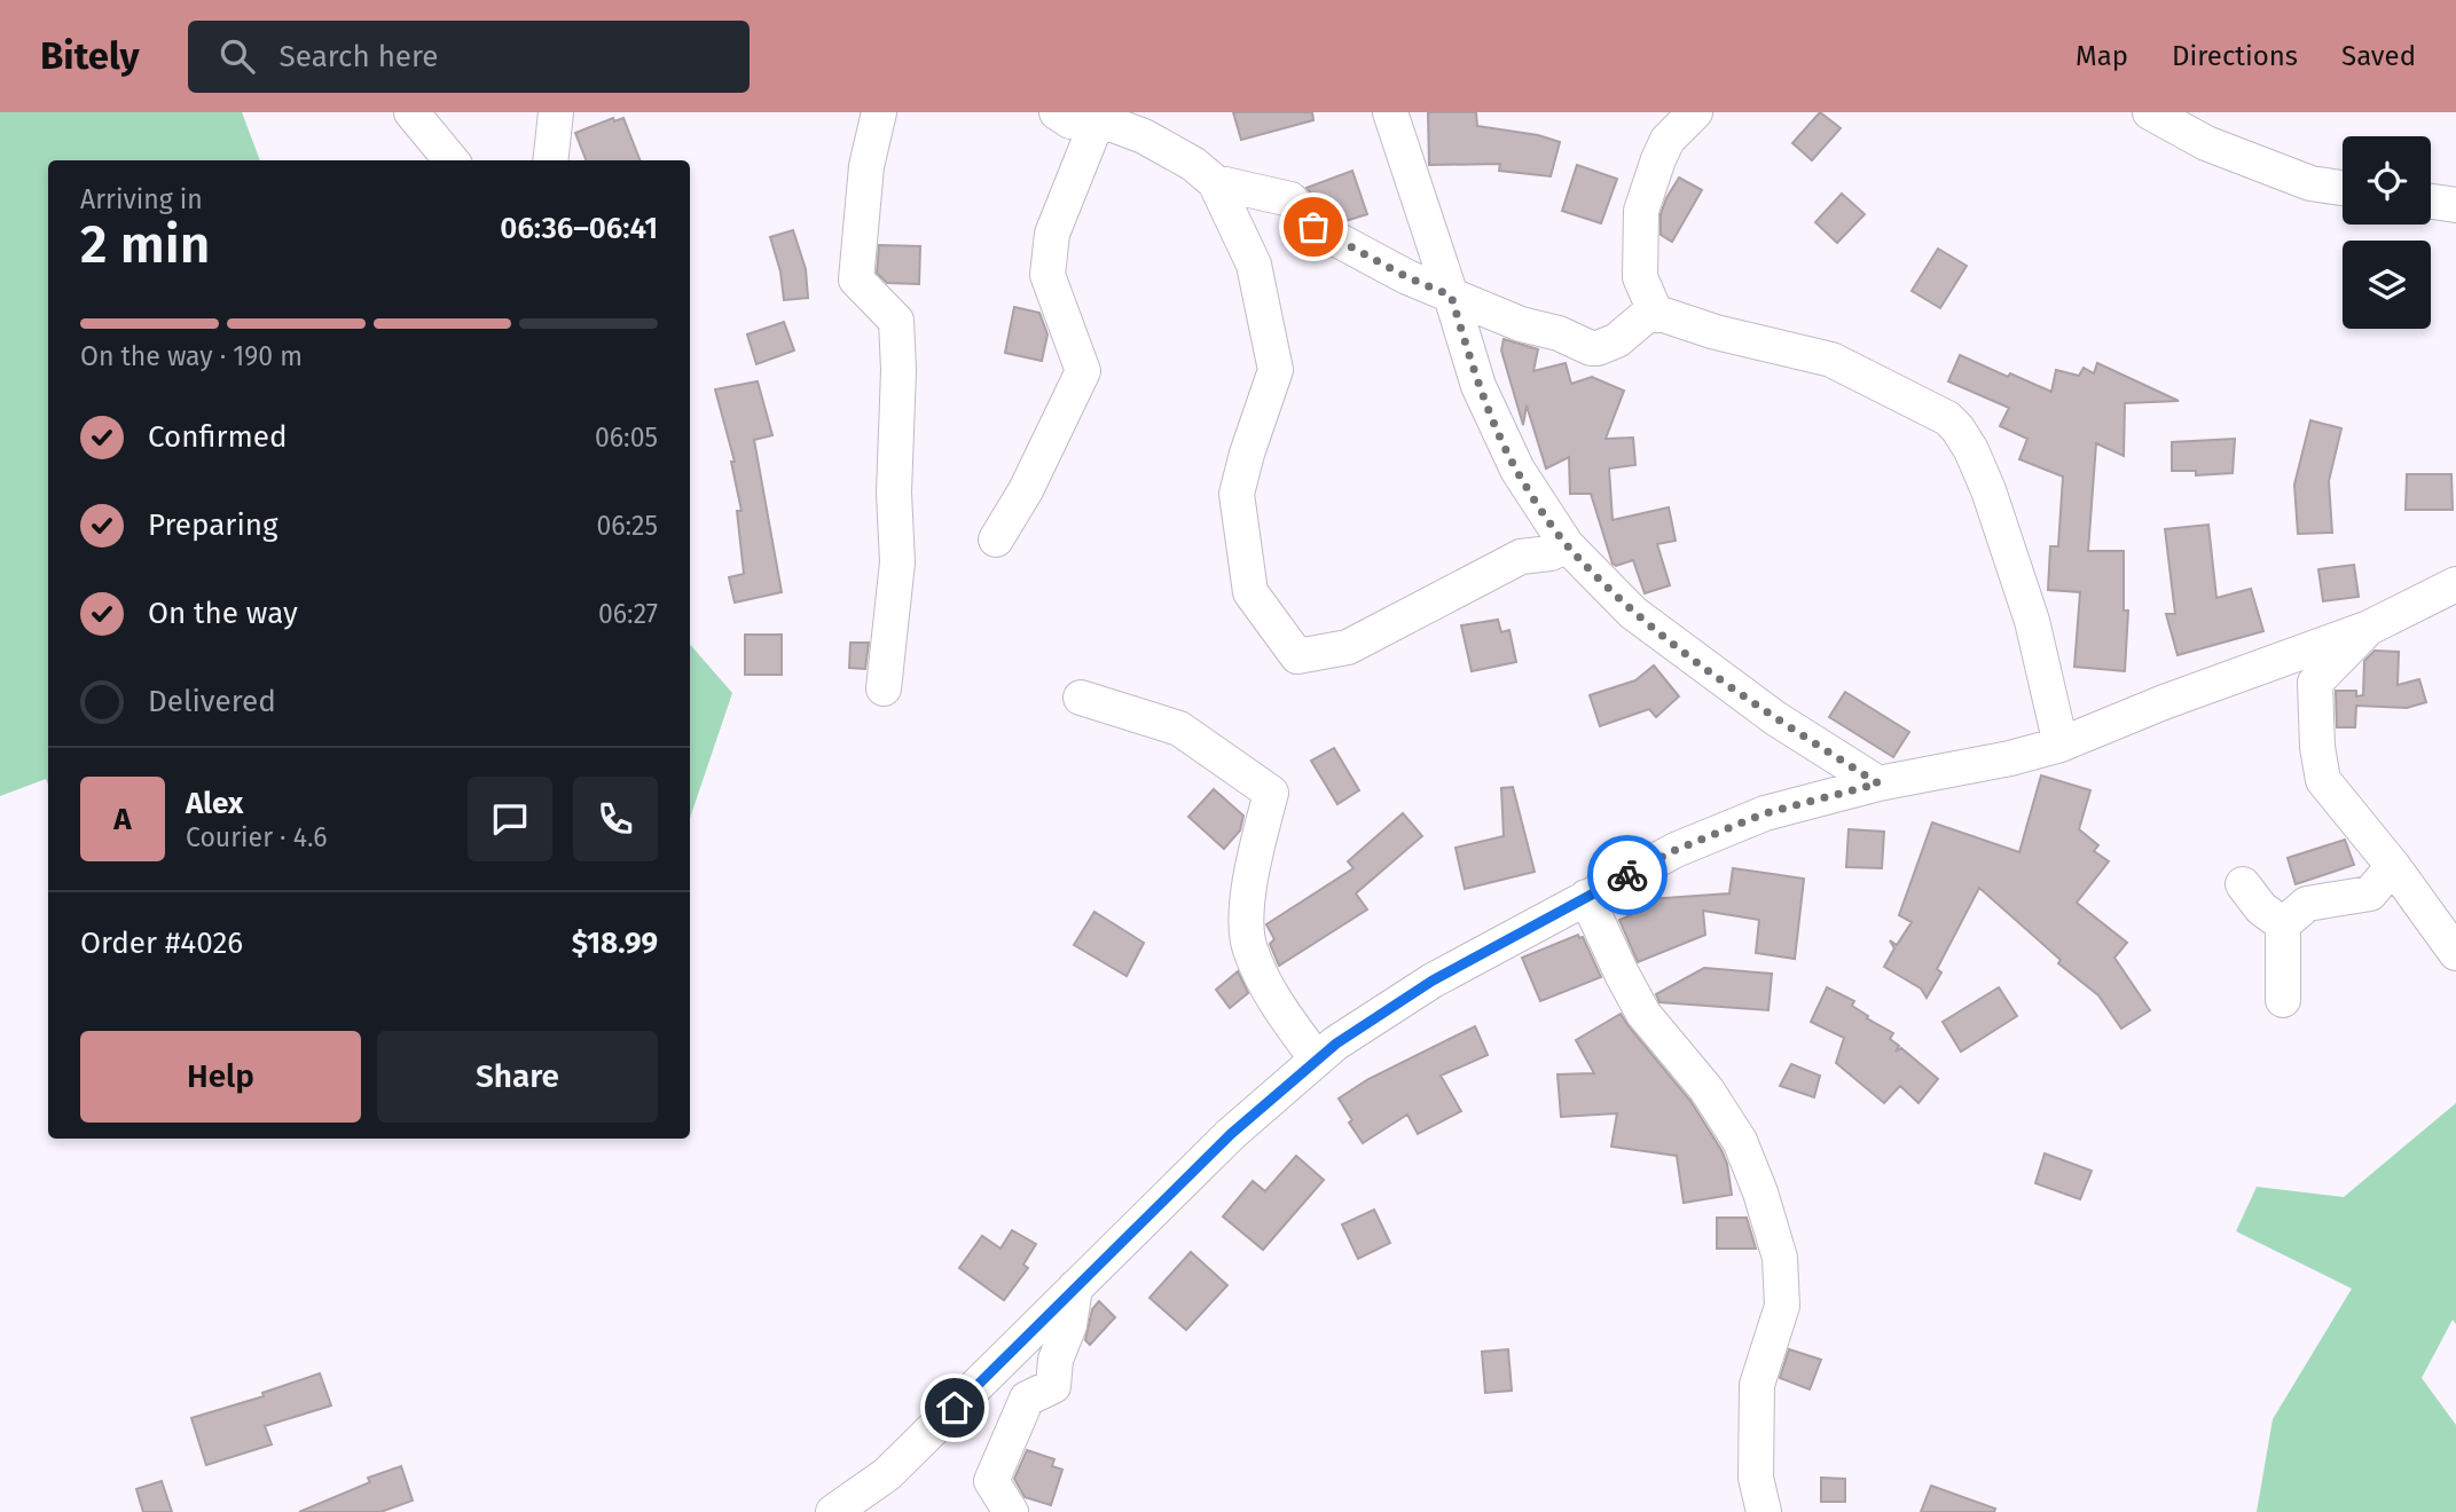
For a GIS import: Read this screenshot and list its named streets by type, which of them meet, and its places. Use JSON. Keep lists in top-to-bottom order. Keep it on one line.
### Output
{"page":{"header":"Bitely","search":"Search here","nav":["Map","Directions","Saved"],"heading":["2 min","Arriving in","06:36–06:41"],"panel":["Alex","Courier · 4.6","Order #4026","$18.99"],"bar":"On the way · 190 m","list":[["Confirmed","06:05"],["Preparing","06:25"],["On the way","06:27"],"Delivered"],"round":"A","buttons":["Help","Share"]}}
